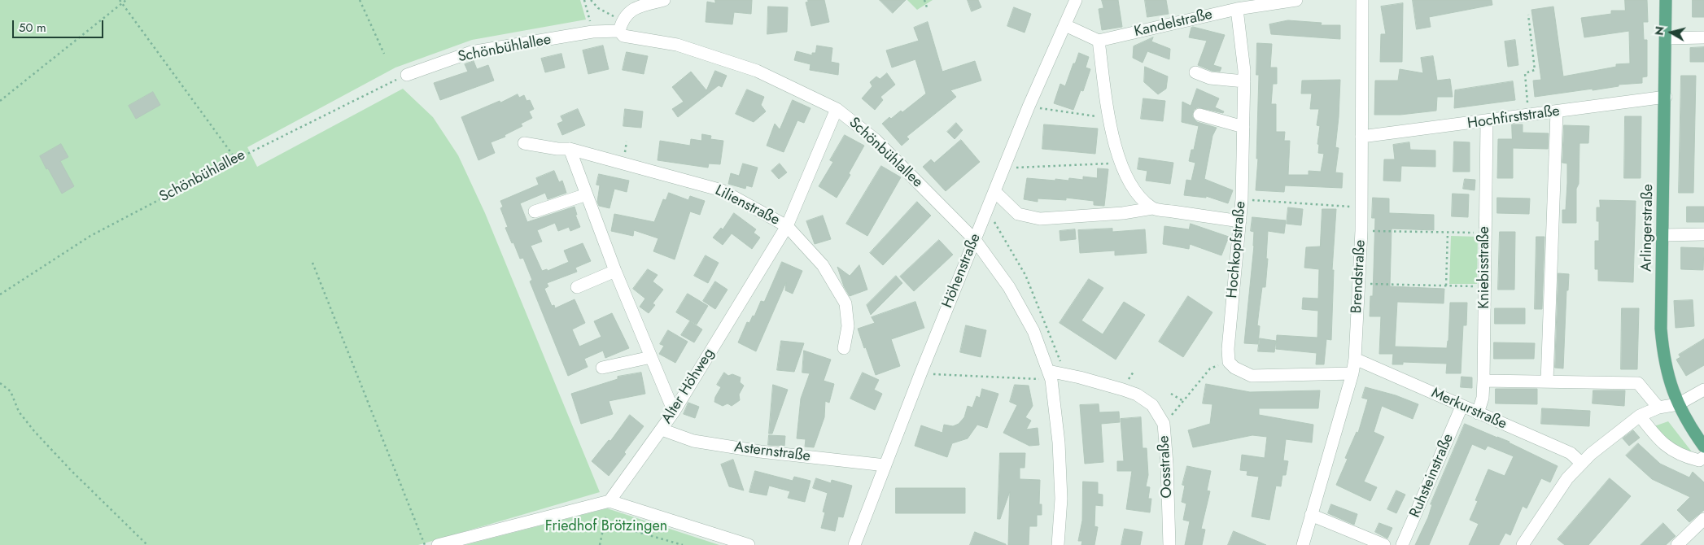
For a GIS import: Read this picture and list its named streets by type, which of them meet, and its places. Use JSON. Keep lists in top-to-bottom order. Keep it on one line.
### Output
{"streets":{"main road":["Arlingerstraße"],"street":["Kandelstraße","Schönbühlallee","Hochfirststraße","Lilienstraße","Hochkopfstraße","Kniebisstraße","Höhenstraße","Brendstraße","Alter Höhweg","Merkurstraße","Asternstraße","Oosstraße","Ruhsteinstraße"]},"crossings":[["Kandelstraße","Hochkopfstraße"],["Schönbühlallee","Höhenstraße"],["Schönbühlallee","Alter Höhweg"],["Schönbühlallee","Oosstraße"],["Hochfirststraße","Arlingerstraße"],["Hochfirststraße","Kniebisstraße"],["Hochfirststraße","Brendstraße"],["Lilienstraße","Alter Höhweg"],["Kniebisstraße","Merkurstraße"],["Höhenstraße","Asternstraße"],["Brendstraße","Merkurstraße"],["Alter Höhweg","Asternstraße"],["Merkurstraße","Ruhsteinstraße"]],"parks":["Friedhof Brötzingen"],"scale_bar":"50 m","north":"left"}
